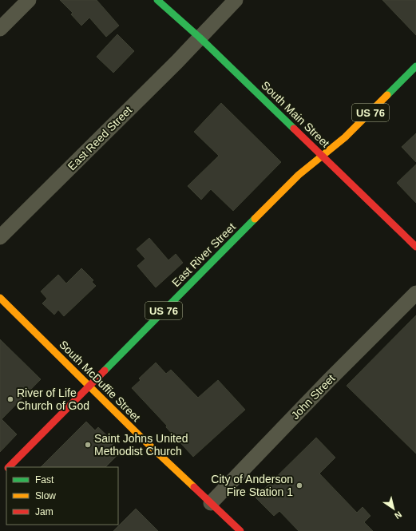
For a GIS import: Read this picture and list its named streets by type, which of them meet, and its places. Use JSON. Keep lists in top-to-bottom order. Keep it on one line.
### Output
{"streets":{"main road":["US 76","South Main Street","East River Street","South McDuffie Street"],"street":["East Reed Street","John Street"]},"crossings":[["US 76","South Main Street"],["US 76","East River Street"],["South Main Street","East Reed Street"],["South Main Street","East River Street"],["East River Street","South McDuffie Street"],["South McDuffie Street","John Street"]],"places":["River of Life Church of God","Saint Johns United Methodist Church","City of Anderson Fire Station 1"],"legend":["Fast","Slow","Jam"],"north":"bottom right"}
